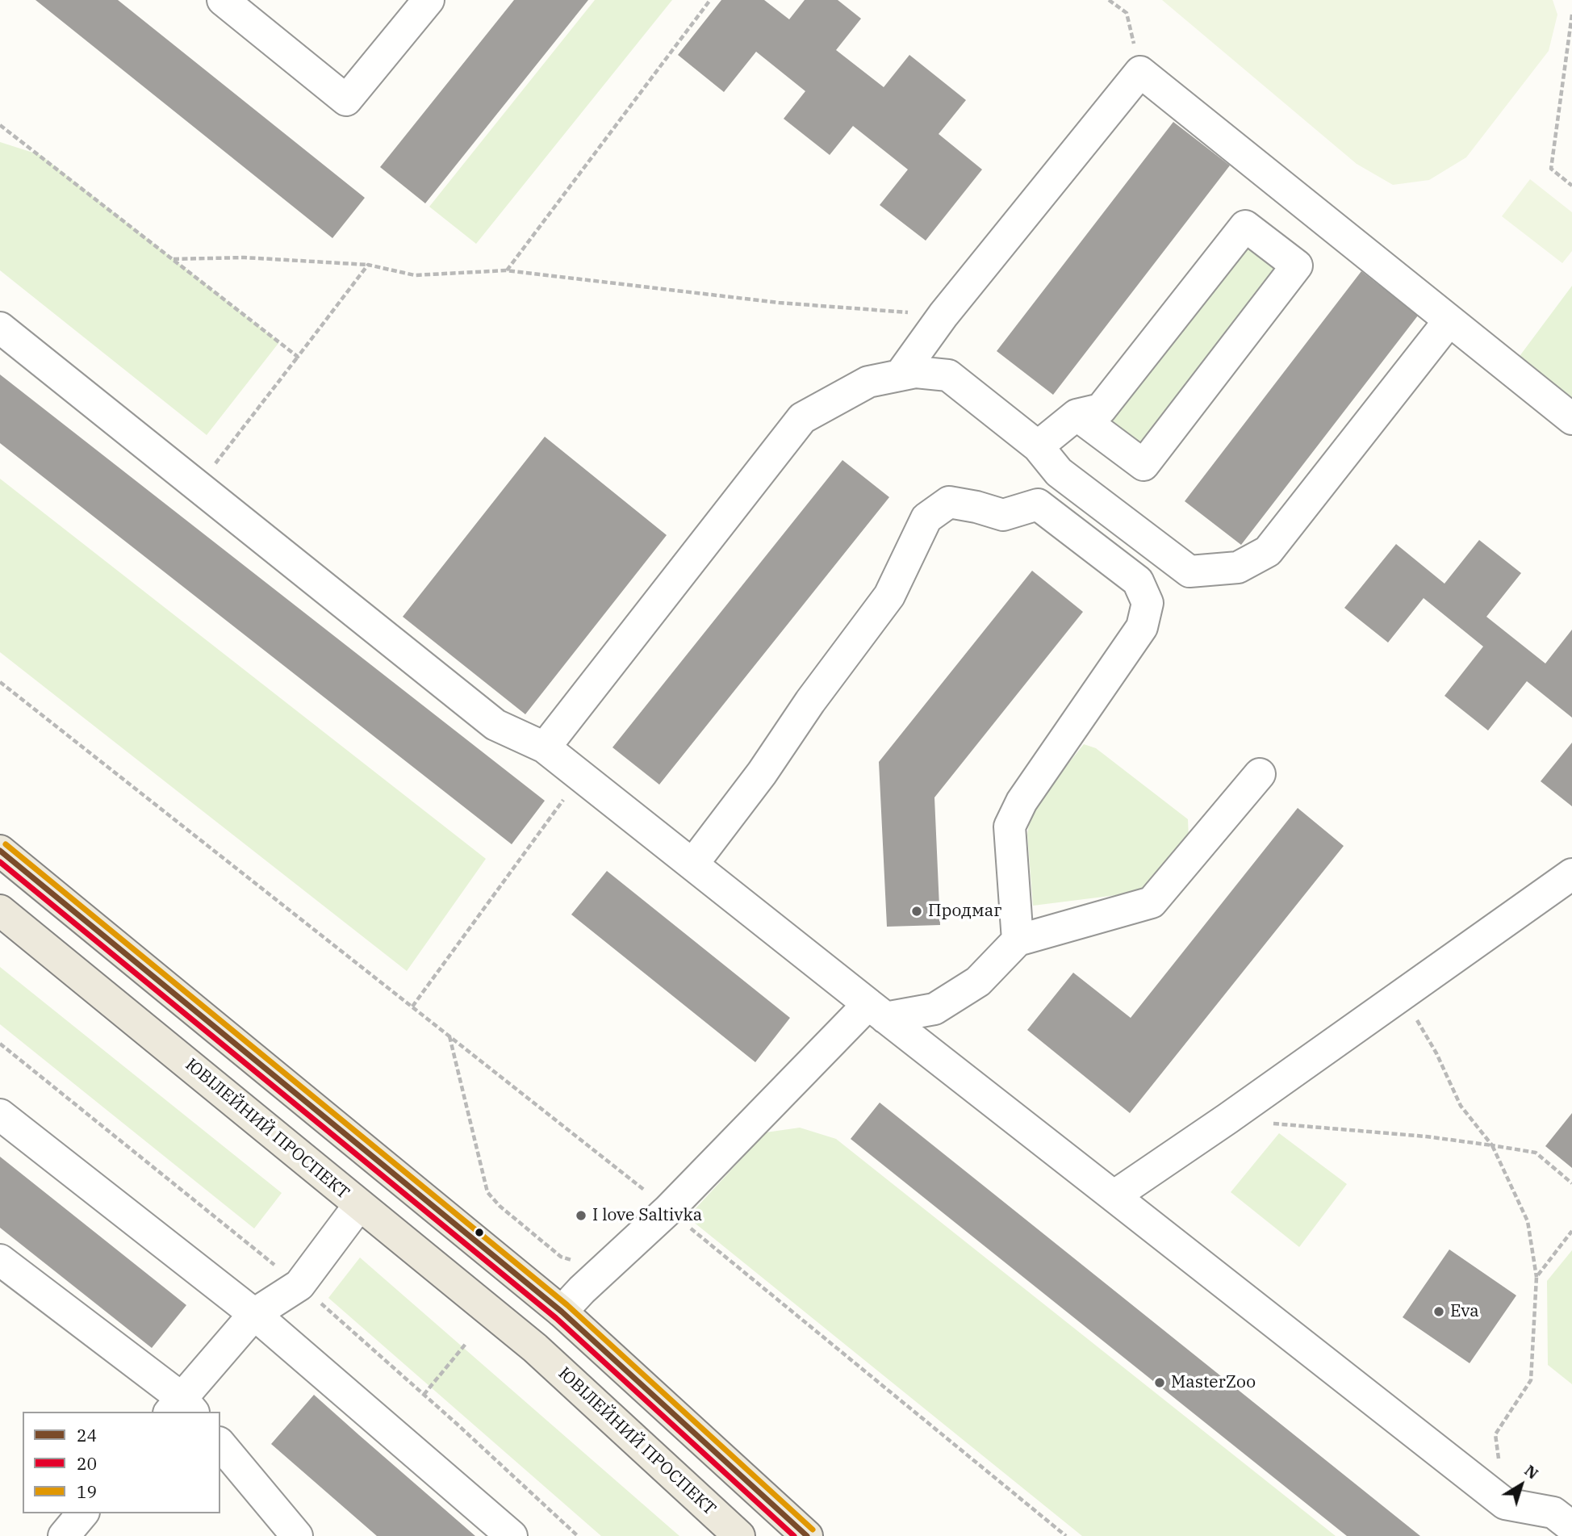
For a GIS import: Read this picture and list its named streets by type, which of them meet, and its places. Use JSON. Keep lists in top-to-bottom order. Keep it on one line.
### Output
{"streets":{"main road":["ЮВІЛЕЙНИЙ ПРОСПЕКТ"]},"places":["Продмаг","I love Saltivka","Eva","MasterZoo"],"lines":["transit line 19","transit line 24","transit line 20"],"legend":["24","20","19"],"north":"top right"}
